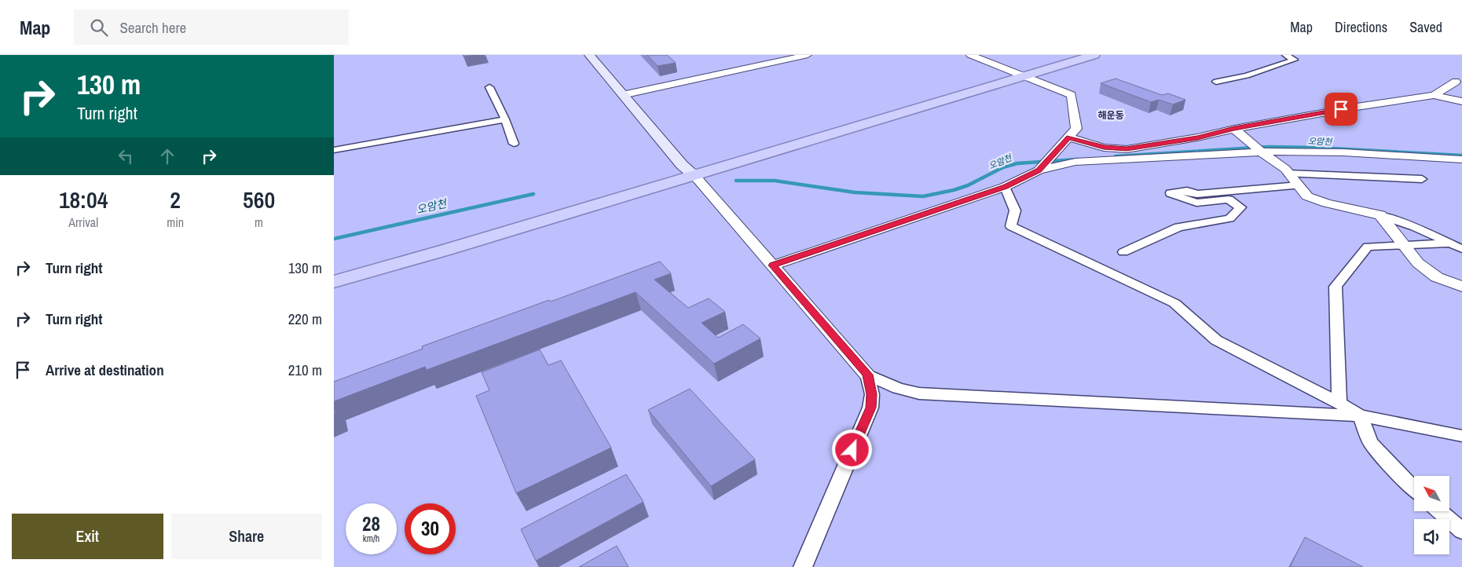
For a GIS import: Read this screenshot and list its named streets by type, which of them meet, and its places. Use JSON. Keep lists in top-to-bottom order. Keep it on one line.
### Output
{"districts":["해운동"],"water":["오암천"],"north":"top left","page":{"header":"Map","search":"Search here","nav":["Map","Directions","Saved"],"turn":["130 m","Turn right"],"eta":["18:04","Arrival","2","min","560","m"],"list":[{"name":"Turn right","value":"130 m"},{"name":"Turn right","value":"220 m"},{"name":"Arrive at destination","value":"210 m"}],"speed":"28 km/h","limit":"30","buttons":["Exit","Share"]}}
